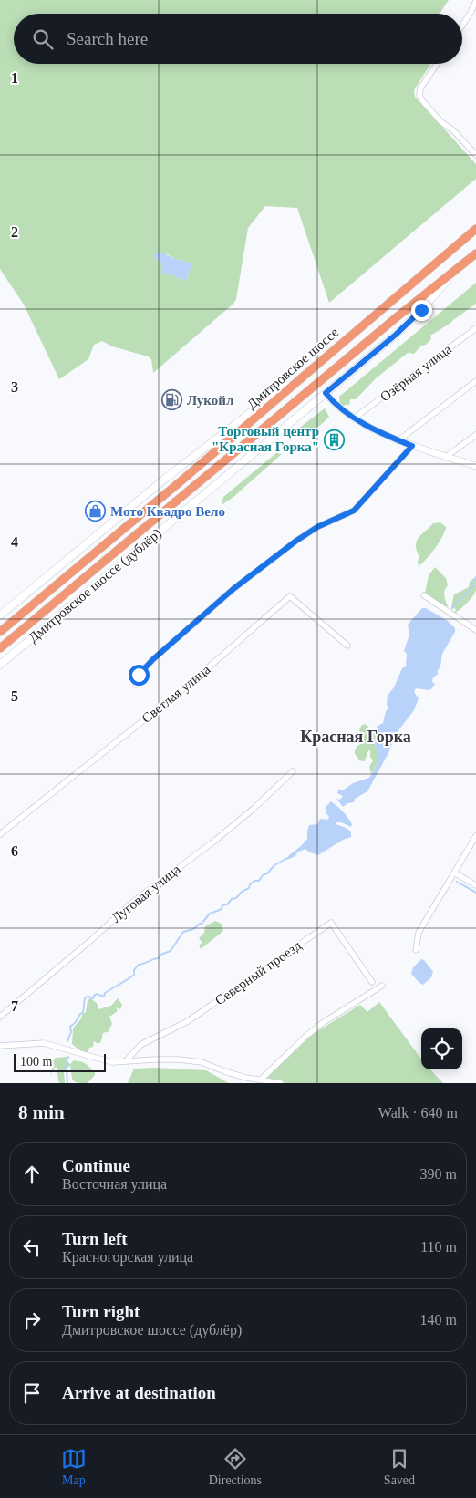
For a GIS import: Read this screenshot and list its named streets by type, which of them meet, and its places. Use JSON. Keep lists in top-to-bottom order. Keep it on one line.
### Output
{"streets":{"highway":["Дмитровское шоссе"],"main road":["Дмитровское шоссе (дублёр)"],"street":["Озёрная улица","Светлая улица","Луговая улица","Северный проезд"]},"crossings":[["Дмитровское шоссе","Дмитровское шоссе (дублёр)"]],"districts":["Красная Горка"],"places":{"fuel station":["Лукойл"],"building":["Торговый центр \"Красная Горка\""],"shop":["Мото Квадро Вело"]},"scale_bar":"100 m","page":{"search":"Search here","scale":"100 m","heading":["8 min","Walk · 640 m"],"list":[["Continue","Восточная улица","390 m"],["Turn left","Красногорская улица","110 m"],["Turn right","Дмитровское шоссе (дублёр)","140 m"],"Arrive at destination"],"nav":["Map","Directions","Saved"]},"grid":{"rows":["1","2","3","4","5","6","7"]}}
